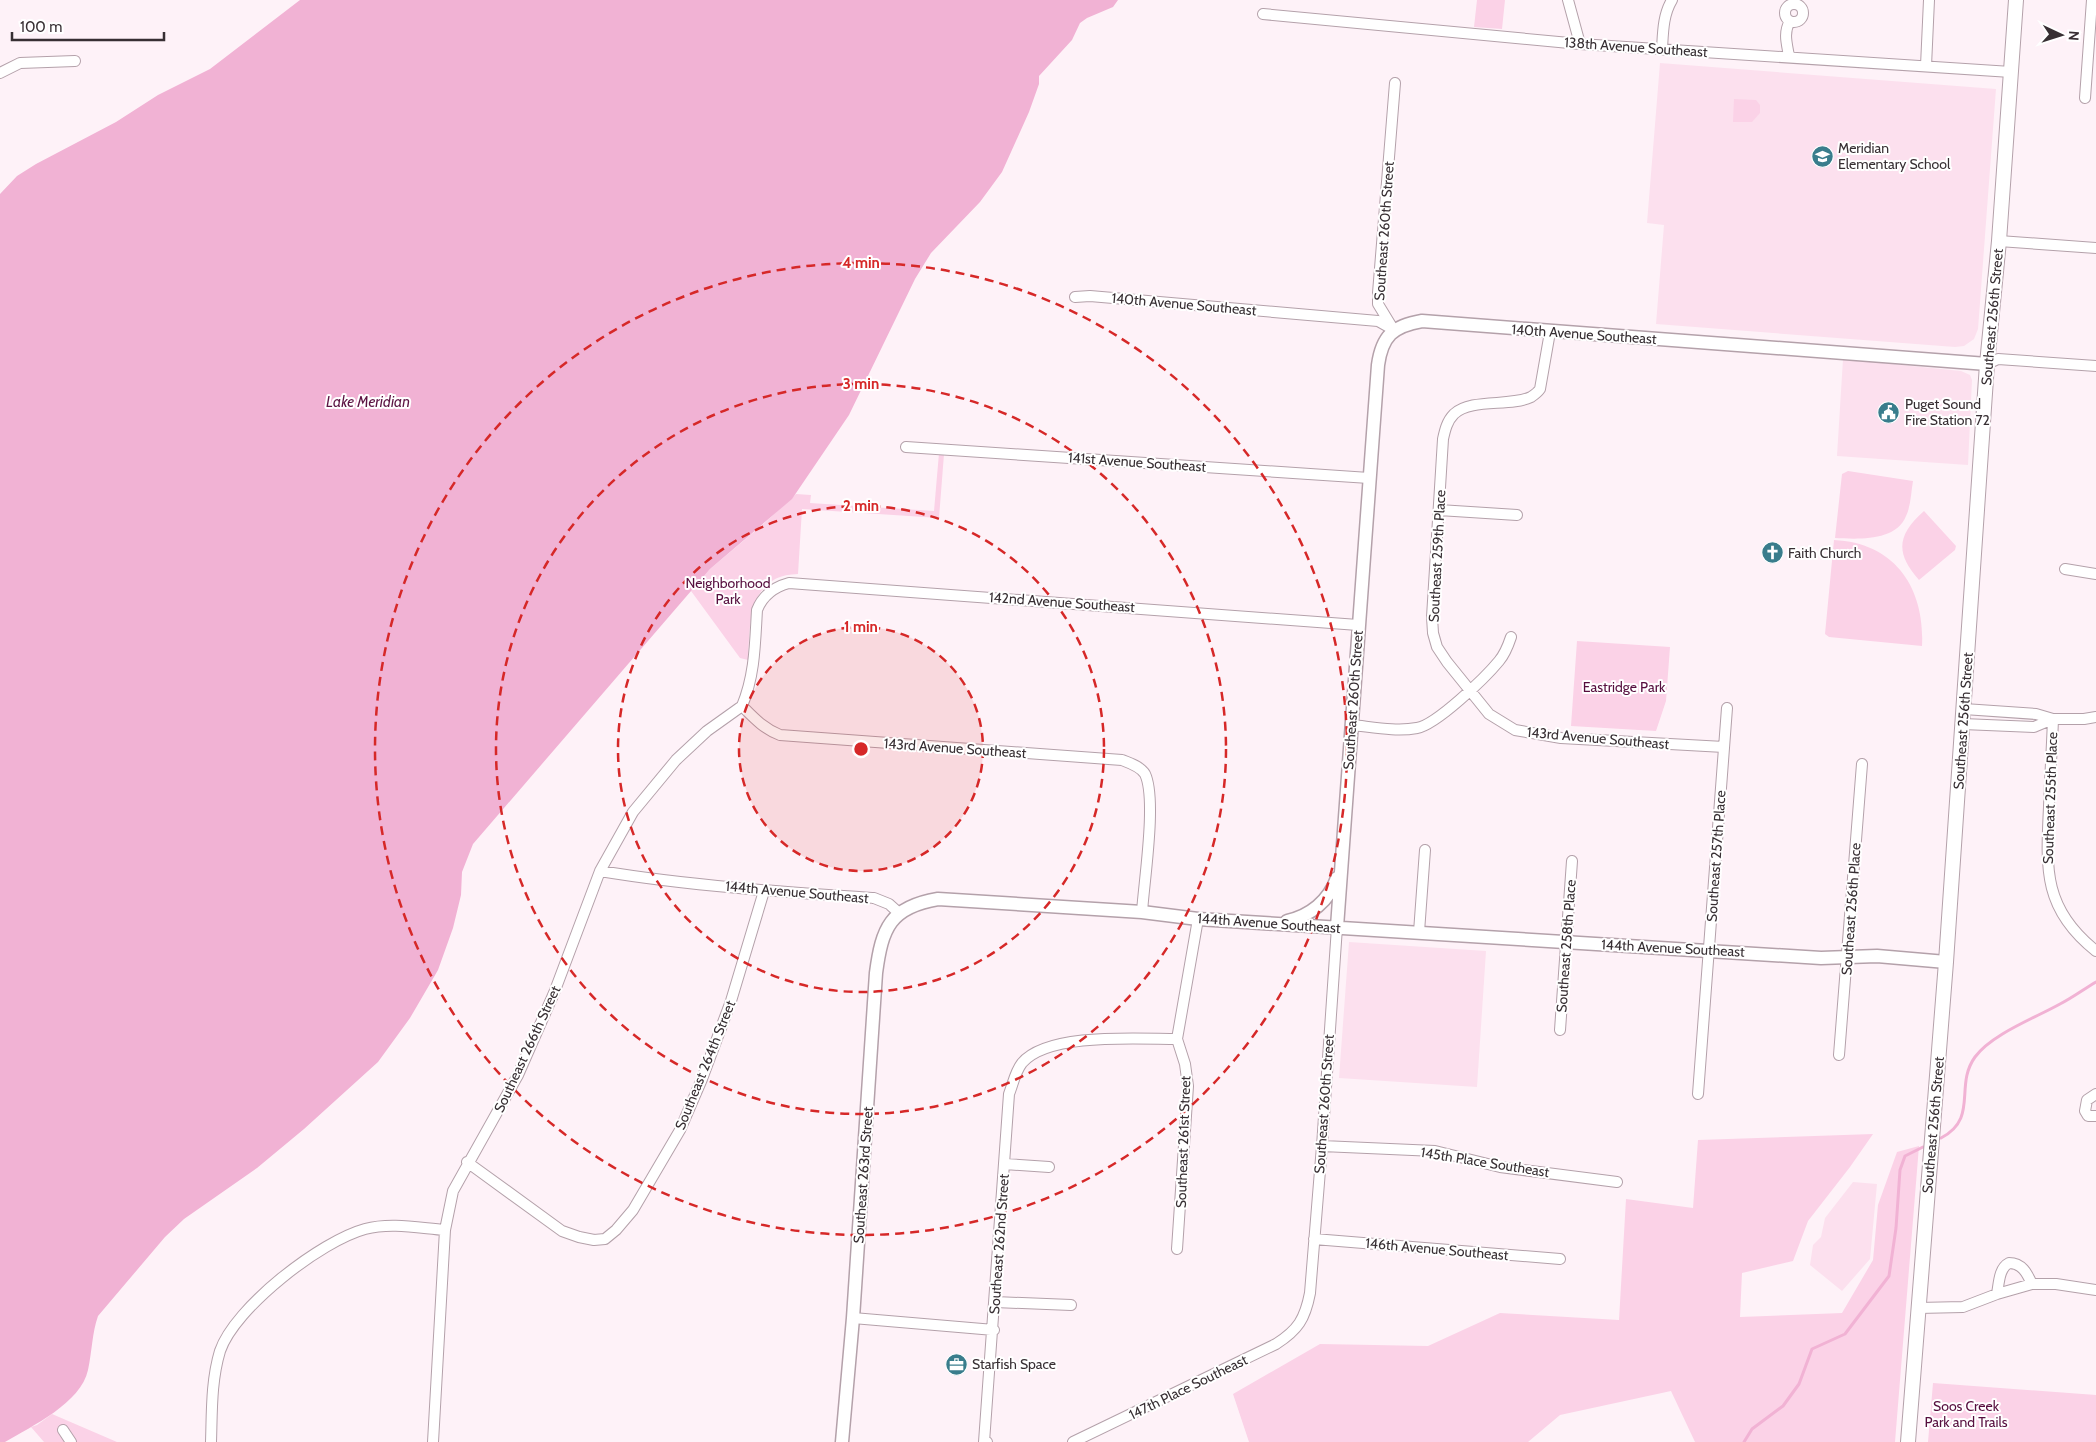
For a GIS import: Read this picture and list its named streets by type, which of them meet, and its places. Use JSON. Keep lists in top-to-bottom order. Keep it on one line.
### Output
{"streets":{"main road":["Southeast 256th Street"],"street":["138th Avenue Southeast","Southeast 260th Street","140th Avenue Southeast","141st Avenue Southeast","Southeast 259th Place","142nd Avenue Southeast","143rd Avenue Southeast","Southeast 255th Place","Southeast 257th Place","144th Avenue Southeast","Southeast 256th Place","Southeast 258th Place","Southeast 266th Street","Southeast 264th Street","Southeast 261st Street","145th Place Southeast","Southeast 263rd Street","Southeast 262nd Street","146th Avenue Southeast","147th Place Southeast"]},"crossings":[["138th Avenue Southeast","Southeast 256th Street"],["Southeast 260th Street","140th Avenue Southeast"],["Southeast 260th Street","141st Avenue Southeast"],["Southeast 260th Street","142nd Avenue Southeast"],["Southeast 260th Street","144th Avenue Southeast"],["Southeast 260th Street","145th Place Southeast"],["Southeast 260th Street","146th Avenue Southeast"],["Southeast 260th Street","147th Place Southeast"],["140th Avenue Southeast","Southeast 256th Street"],["140th Avenue Southeast","Southeast 259th Place"],["Southeast 256th Street","144th Avenue Southeast"],["Southeast 259th Place","143rd Avenue Southeast"],["142nd Avenue Southeast","143rd Avenue Southeast"],["142nd Avenue Southeast","Southeast 266th Street"],["143rd Avenue Southeast","Southeast 257th Place"],["143rd Avenue Southeast","144th Avenue Southeast"],["143rd Avenue Southeast","Southeast 266th Street"],["Southeast 257th Place","144th Avenue Southeast"],["144th Avenue Southeast","Southeast 256th Place"],["144th Avenue Southeast","Southeast 258th Place"],["144th Avenue Southeast","Southeast 266th Street"],["144th Avenue Southeast","Southeast 264th Street"],["144th Avenue Southeast","Southeast 261st Street"],["144th Avenue Southeast","Southeast 263rd Street"],["Southeast 266th Street","Southeast 264th Street"],["Southeast 261st Street","Southeast 262nd Street"]],"water":["Lake Meridian"],"parks":["Neighborhood Park","Eastridge Park","Soos Creek Park and Trails"],"places":{"school or university":["Meridian Elementary School"],"public building":["Puget Sound Fire Station 72"],"church":["Faith Church"],"office":["Starfish Space"]},"scale_bar":"100 m","north":"right","rings":["4 min","3 min","2 min","1 min"]}
